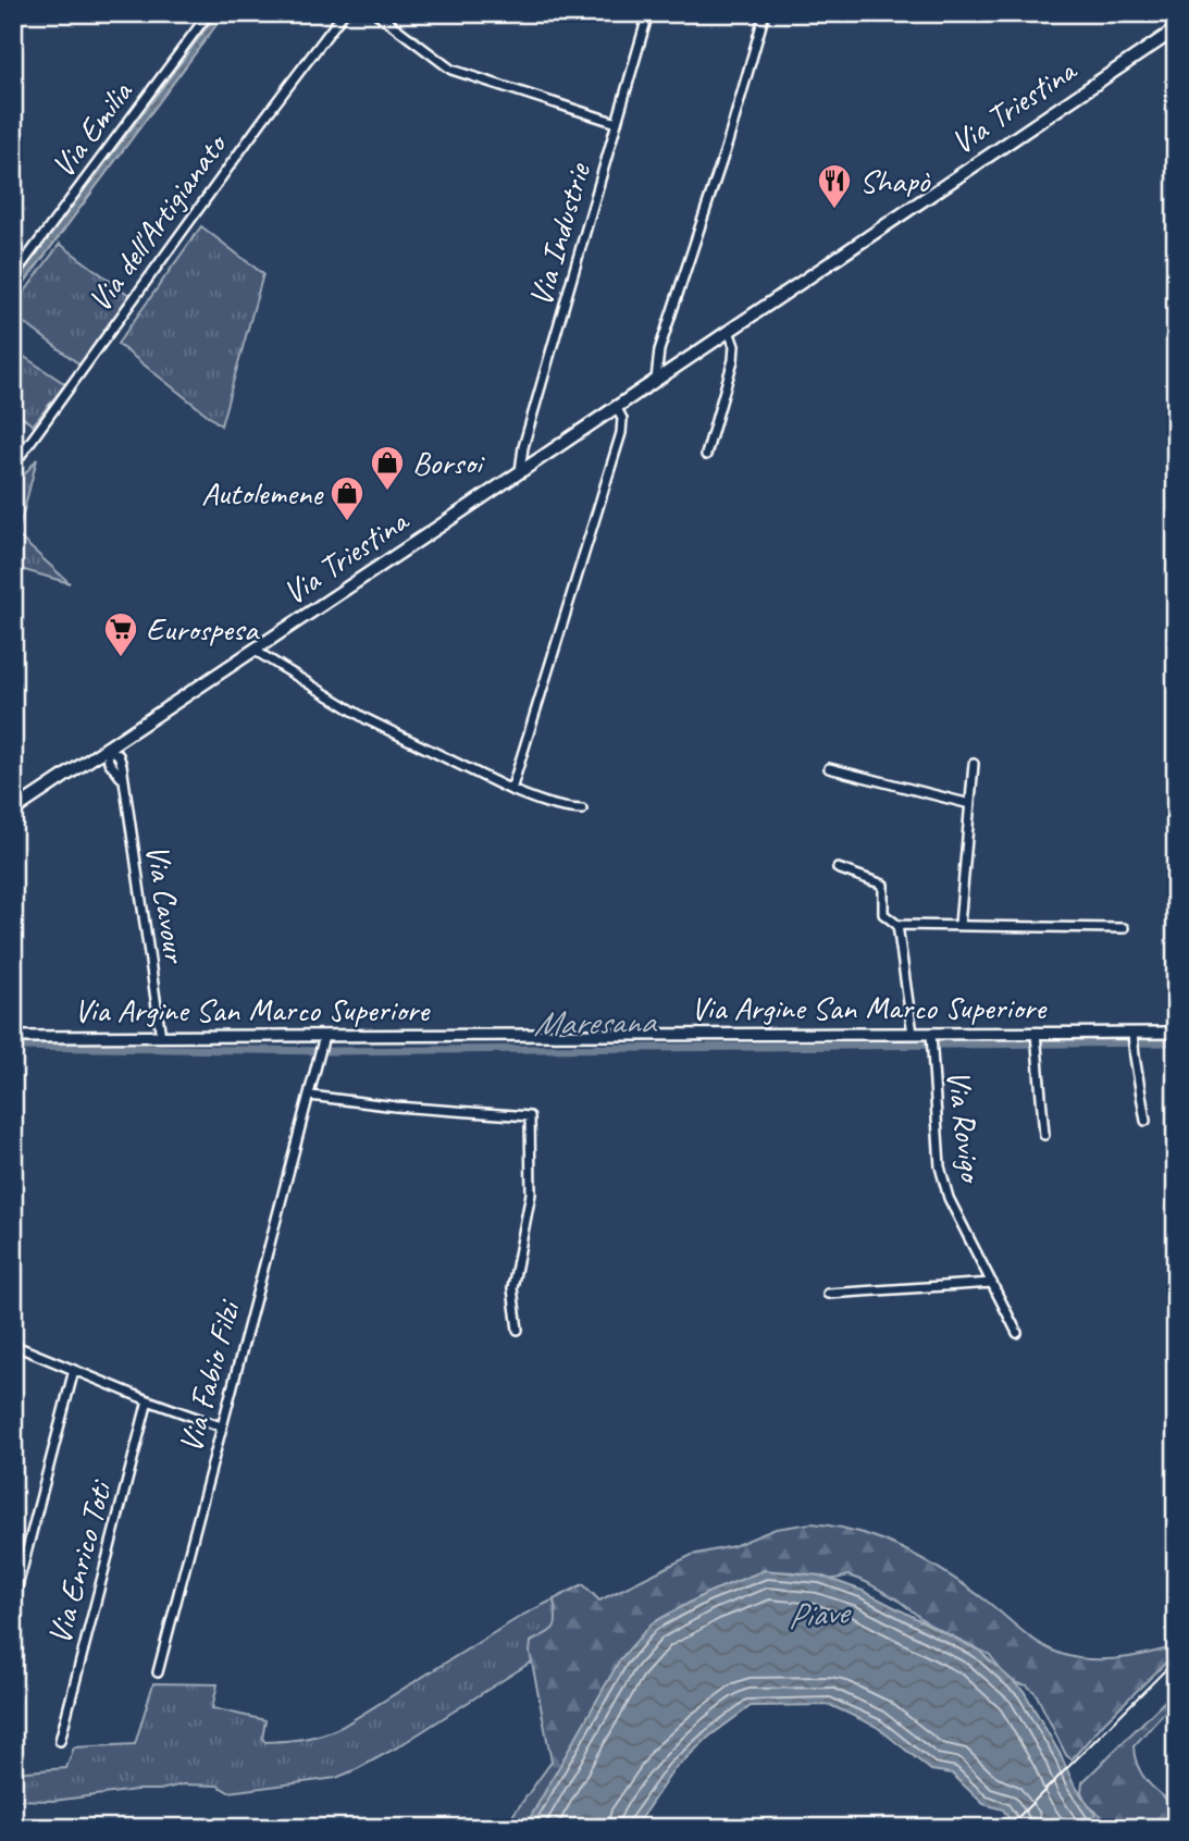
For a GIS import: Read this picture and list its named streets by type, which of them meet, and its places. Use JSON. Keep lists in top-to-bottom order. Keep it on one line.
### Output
{"streets":{"main road":["Via Triestina"],"street":["Via Emilia","Via dell'Artigianato","Via Industrie","Via Cavour","Via Argine San Marco Superiore","Via Rovigo","Via Fabio Filzi","Via Enrico Toti"]},"crossings":[["Via Triestina","Via Industrie"],["Via Triestina","Via Cavour"],["Via Cavour","Via Argine San Marco Superiore"],["Via Argine San Marco Superiore","Via Rovigo"],["Via Argine San Marco Superiore","Via Fabio Filzi"]],"water":["Maresana","Piave"],"places":{"restaurant":["Shapò"],"shop":["Borsoi","Autolemene"],"supermarket":["Eurospesa"]}}
